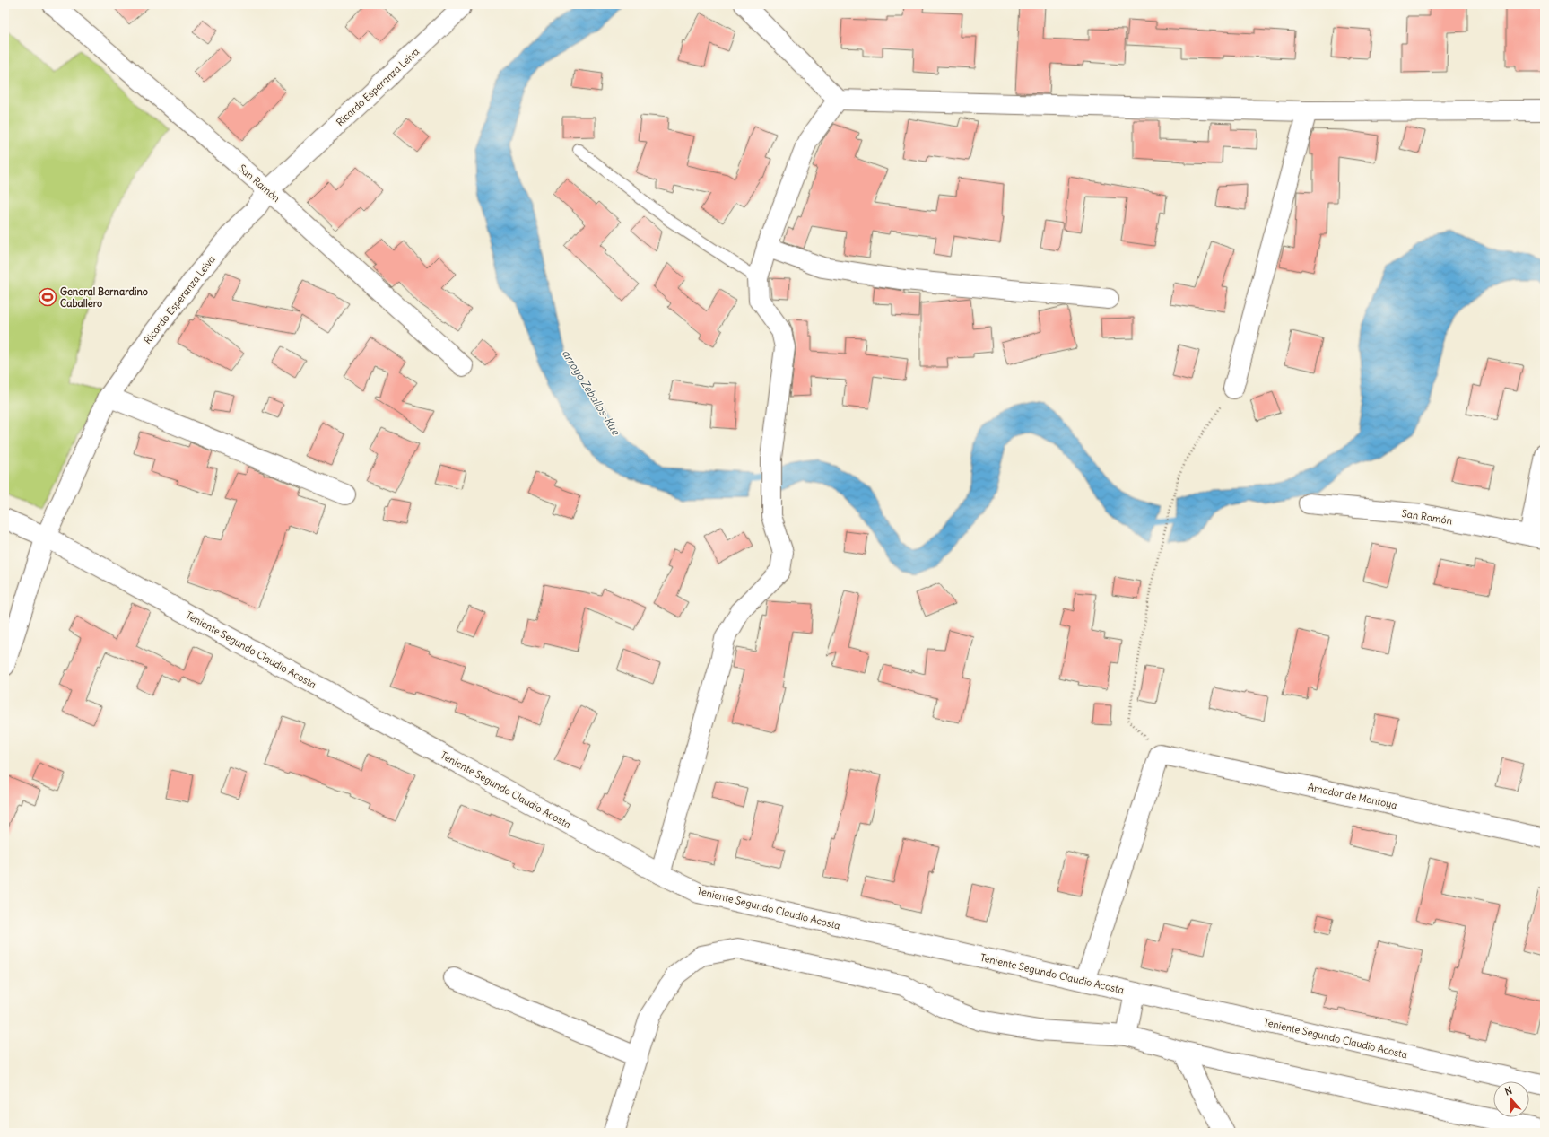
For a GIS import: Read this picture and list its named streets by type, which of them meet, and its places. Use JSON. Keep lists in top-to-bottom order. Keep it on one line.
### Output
{"streets":{"street":["Ricardo Esperanza Leiva","San Ramón","Teniente Segundo Claudio Acosta","Amador de Montoya"]},"crossings":[["Ricardo Esperanza Leiva","San Ramón"],["Ricardo Esperanza Leiva","Teniente Segundo Claudio Acosta"]],"water":["arroyo Zeballos-Kue"],"places":{"sports":["General Bernardino Caballero"]},"north":"top"}
